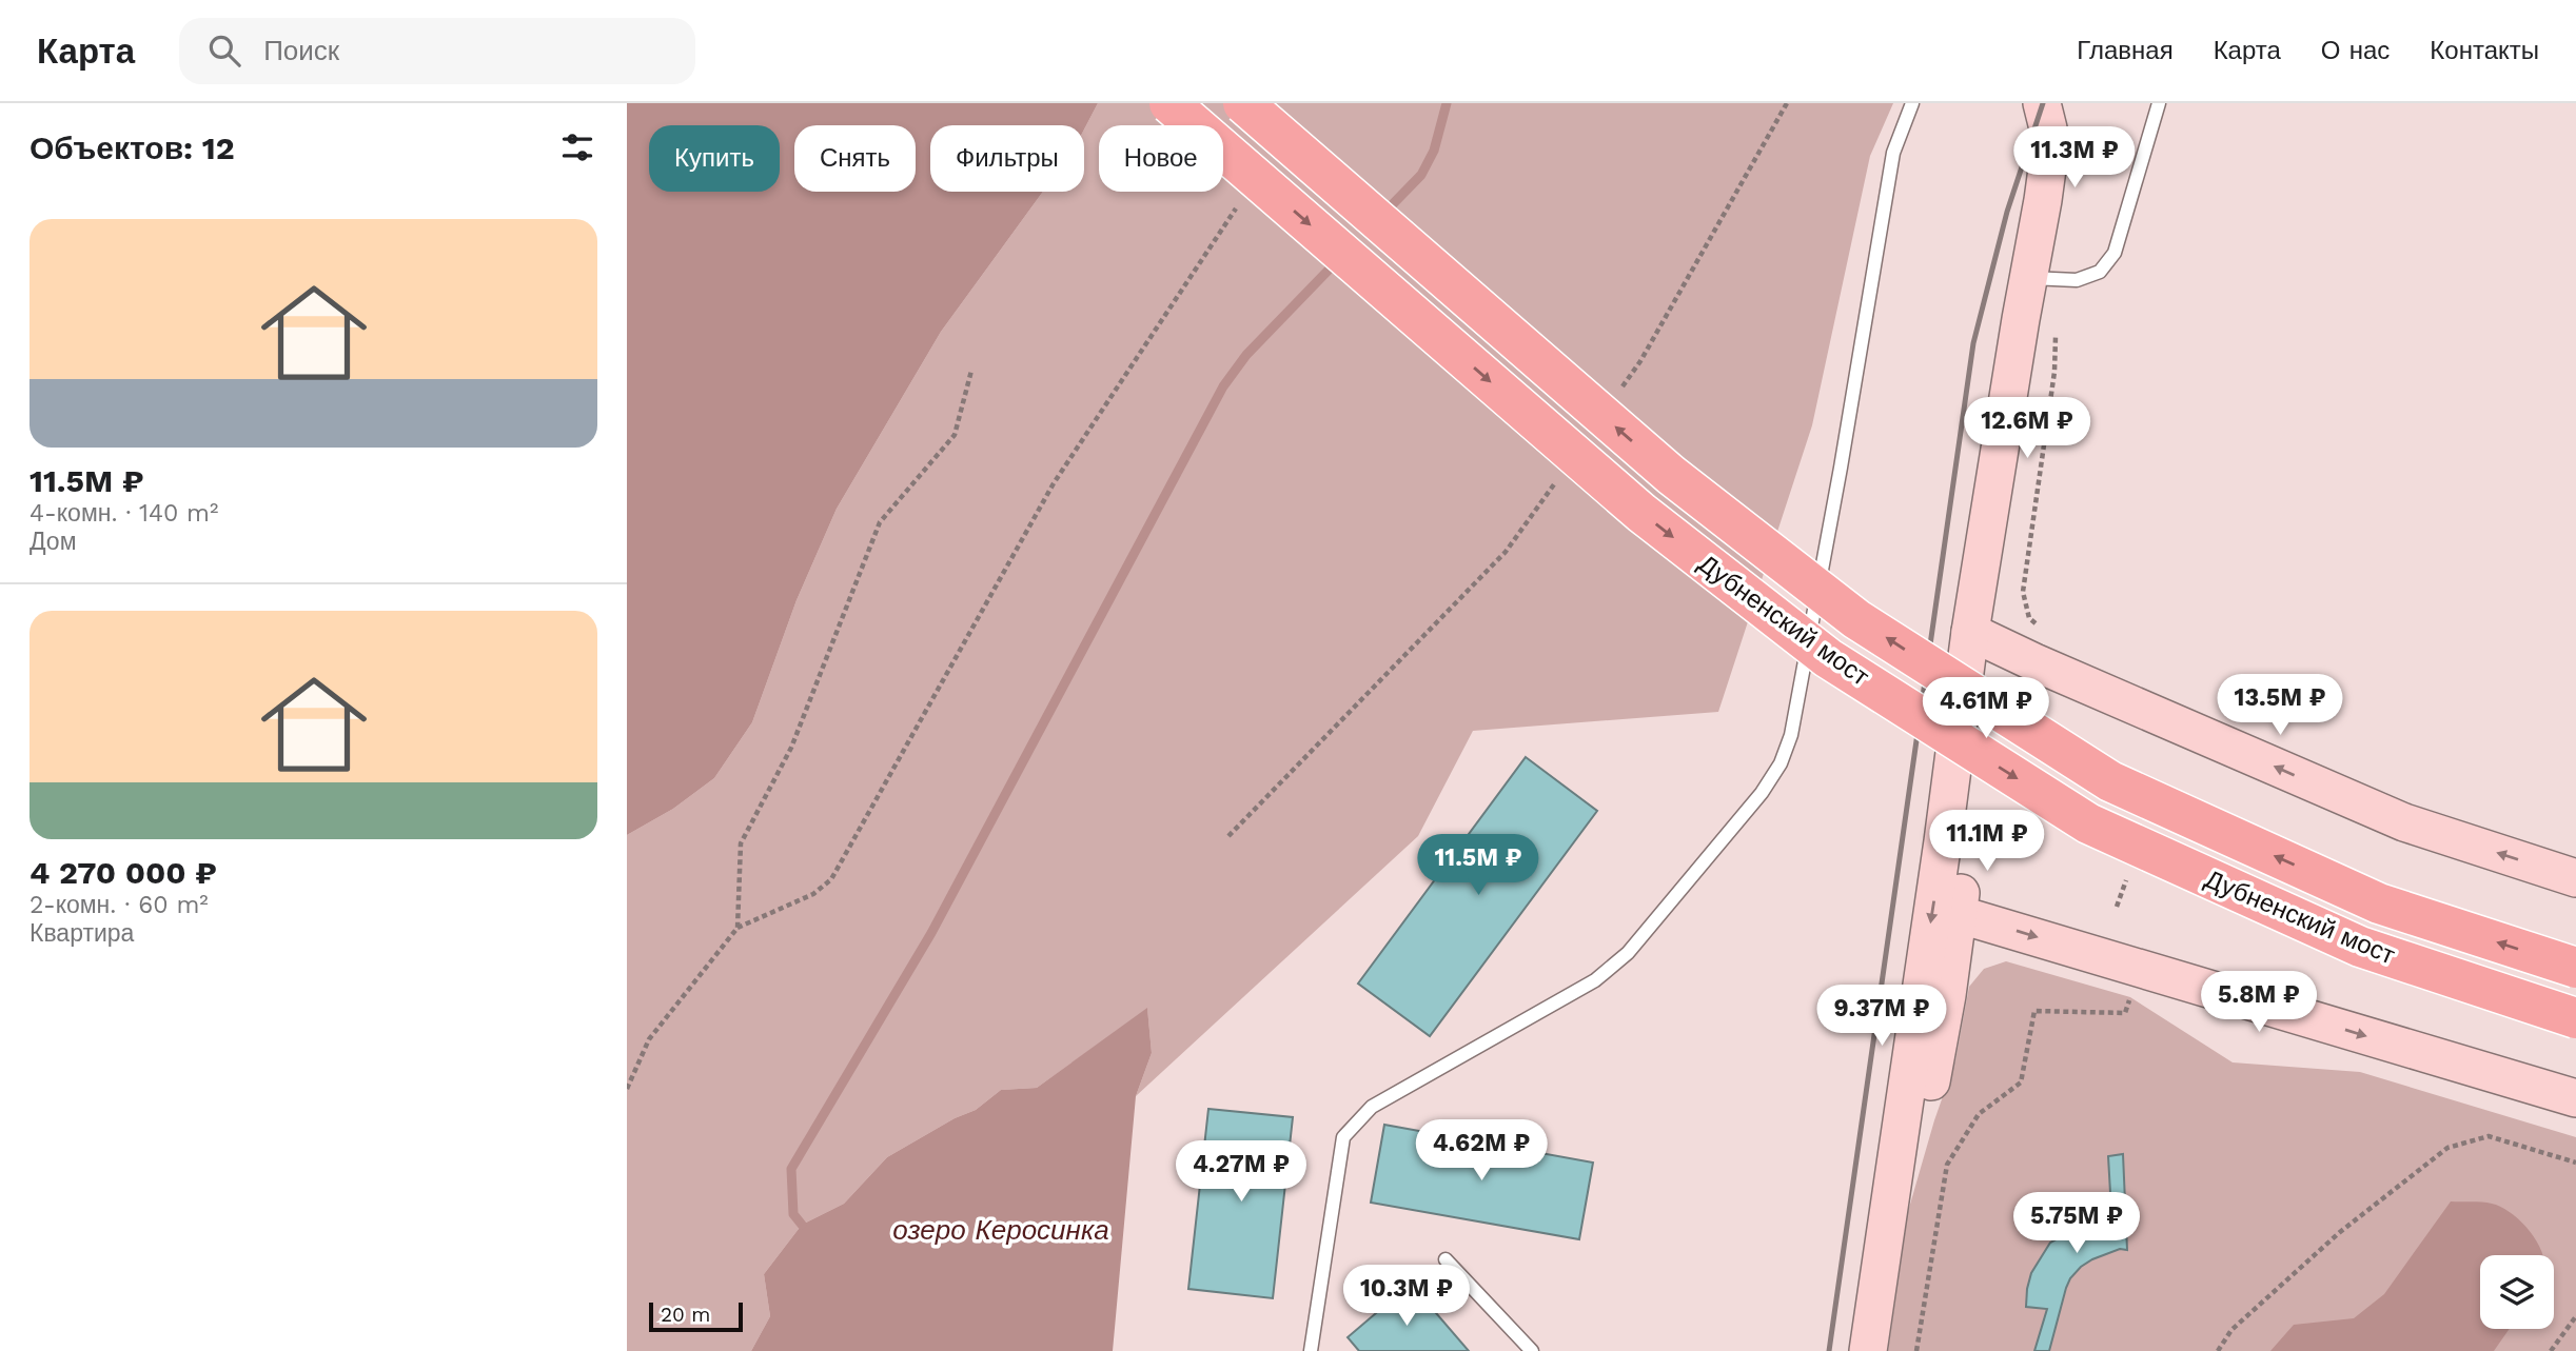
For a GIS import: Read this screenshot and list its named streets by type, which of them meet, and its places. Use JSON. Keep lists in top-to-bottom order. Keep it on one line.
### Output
{"streets":{"main road":["Дубненский мост"]},"water":["озеро Керосинка"],"scale_bar":"20 m","page":{"header":"Карта","search":"Поиск","nav":["Главная","Карта","О нас","Контакты"],"heading":"Объектов: 12","chip":["Купить","Снять","Фильтры","Новое"],"price":["11.3M ₽","12.6M ₽","13.5M ₽","4.61M ₽","11.1M ₽","11.5M ₽","5.8M ₽","9.37M ₽","4.62M ₽","4.27M ₽","5.75M ₽","10.3M ₽"],"list":[{"name":"11.5M ₽","note":"4-комн. · 140 m² · Дом"},{"name":"4 270 000 ₽","note":"2-комн. · 60 m² · Квартира"}],"scale":"20 m"}}
